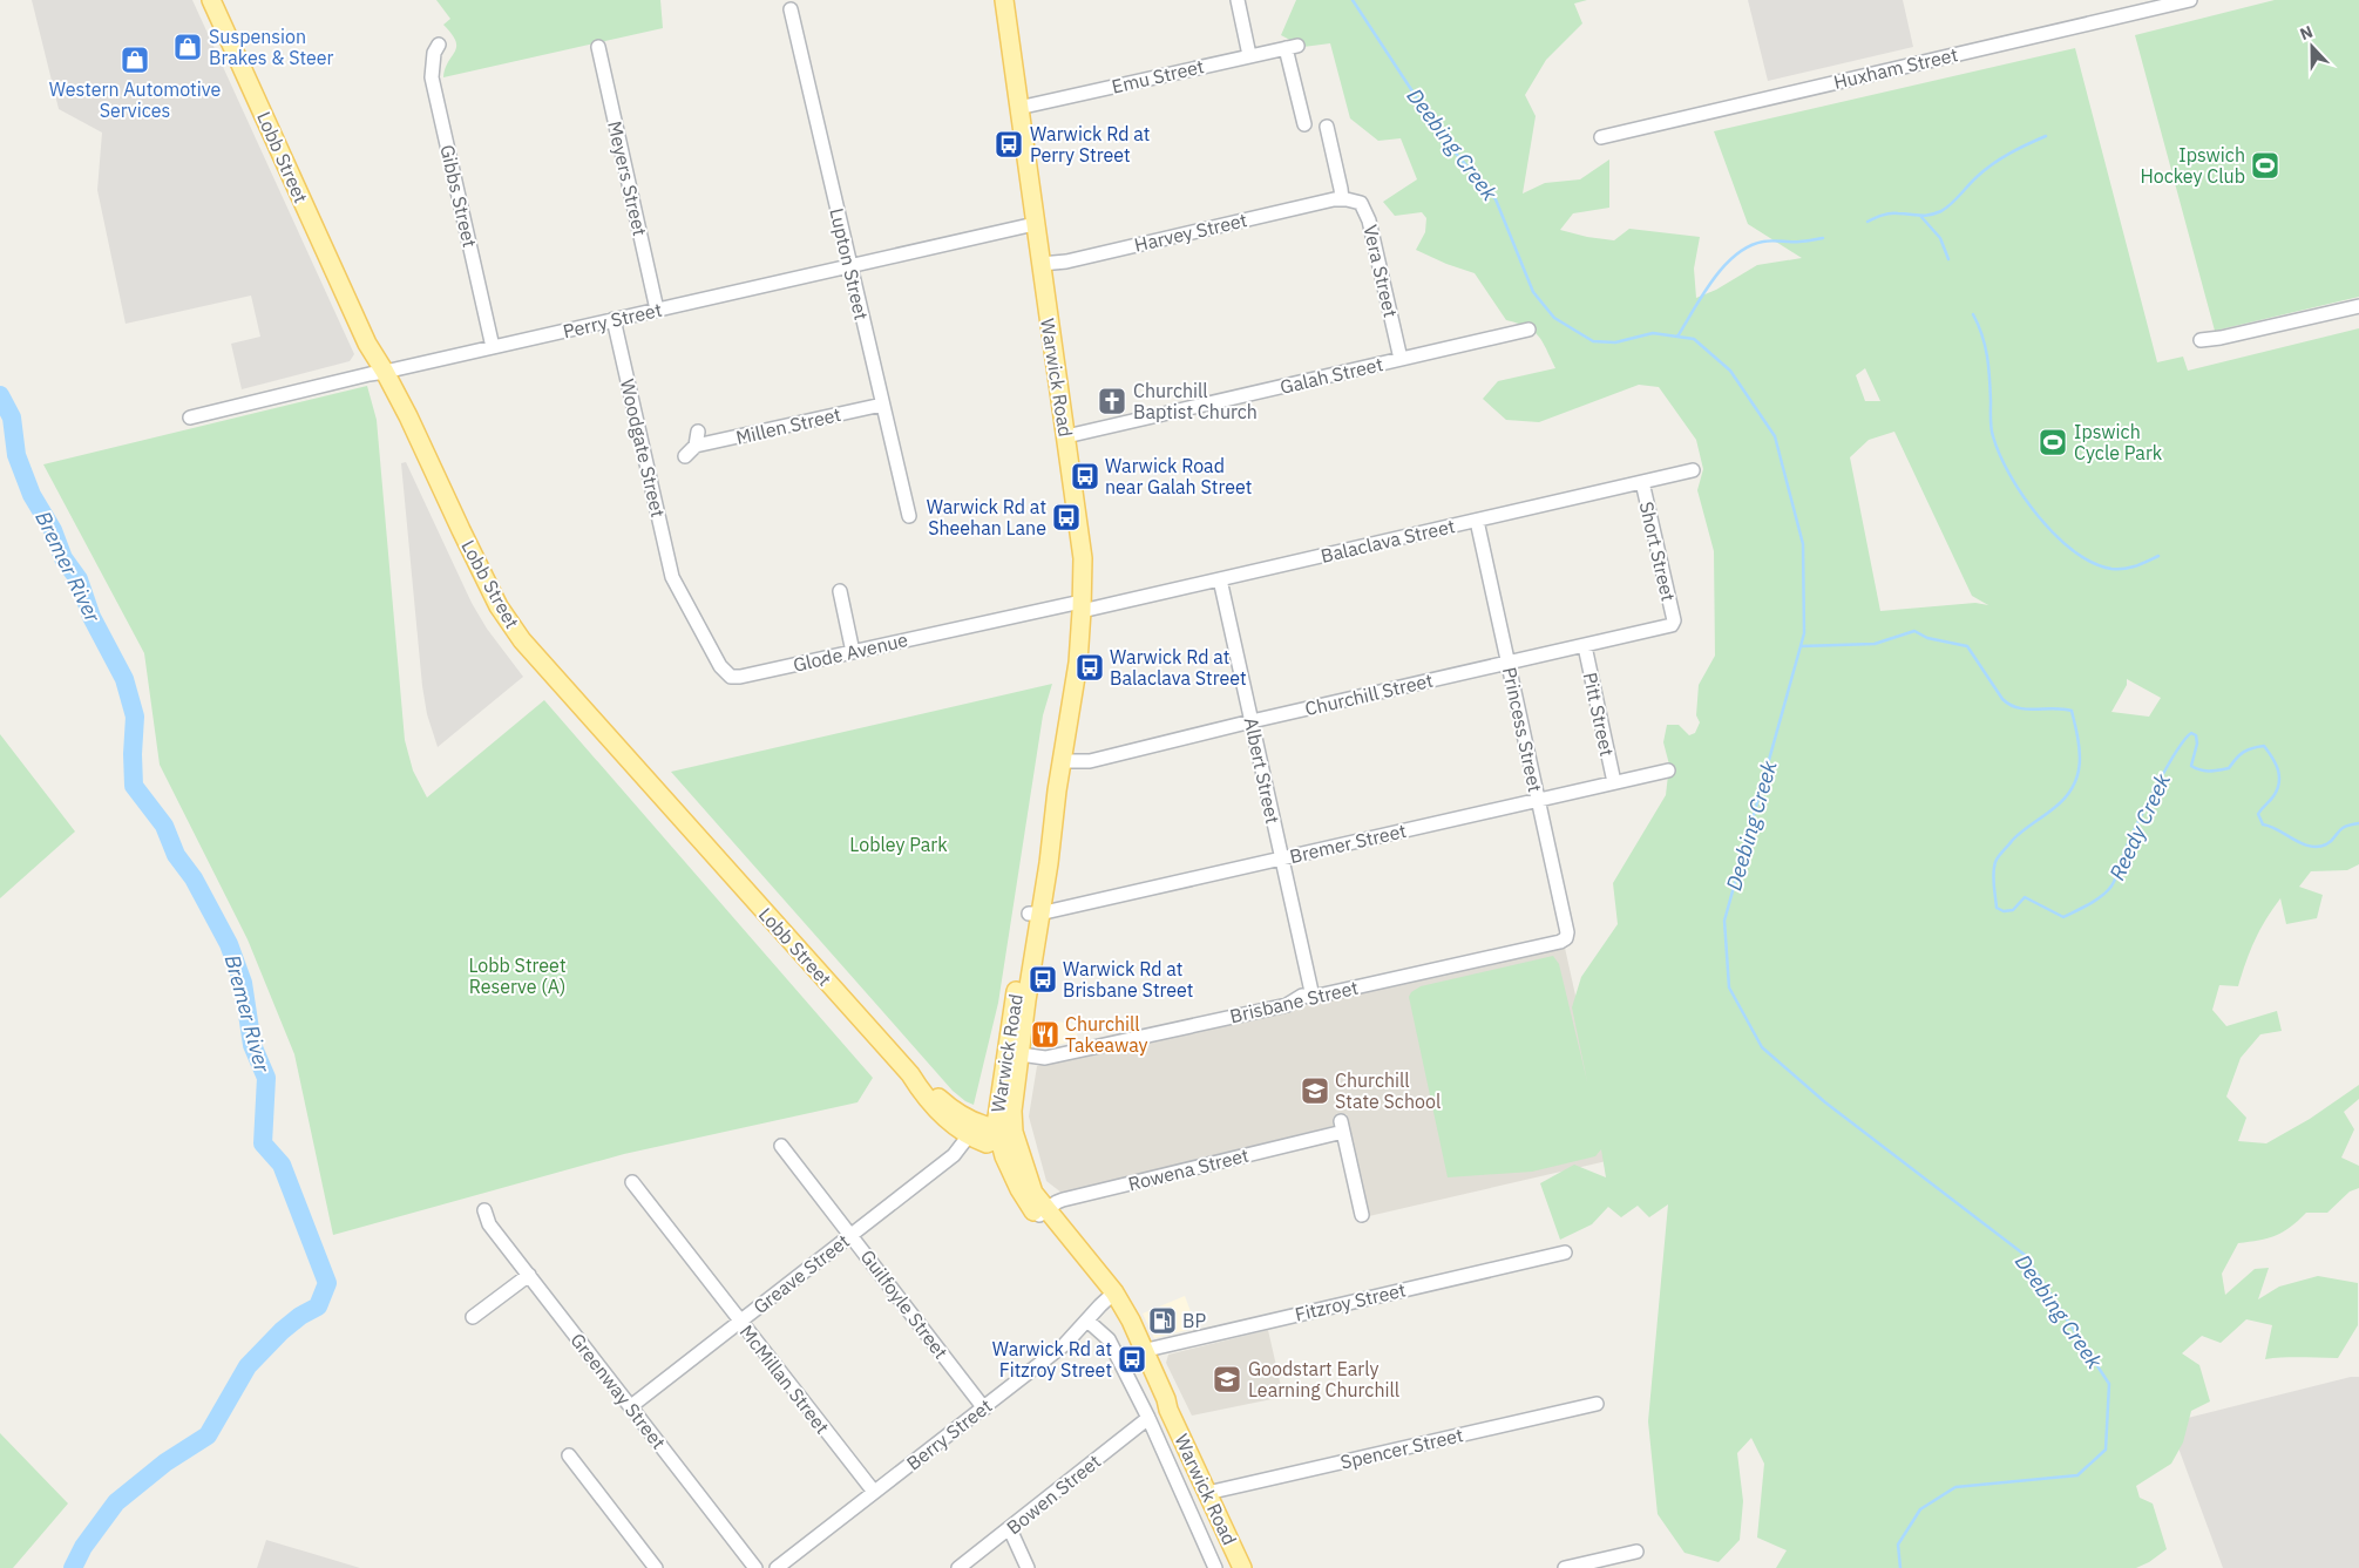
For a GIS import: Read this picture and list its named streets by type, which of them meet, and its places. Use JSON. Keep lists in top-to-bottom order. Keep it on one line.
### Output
{"streets":{"main road":["Lobb Street","Warwick Road"],"street":["Huxham Street","Emu Street","Meyers Street","Gibbs Street","Harvey Street","Lupton Street","Vera Street","Perry Street","Galah Street","Millen Street","Woodgate Street","Balaclava Street","Short Street","Glode Avenue","Churchill Street","Pitt Street","Princess Street","Albert Street","Bremer Street","Brisbane Street","Rowena Street","Greave Street","Fitzroy Street","Guilfoyle Street","McMillan Street","Greenway Street","Berry Street","Spencer Street","Bowen Street"]},"crossings":[["Emu Street","Warwick Road"],["Lobb Street","Perry Street"],["Lobb Street","Warwick Road"],["Lobb Street","Greave Street"],["Meyers Street","Perry Street"],["Gibbs Street","Perry Street"],["Harvey Street","Vera Street"],["Harvey Street","Warwick Road"],["Lupton Street","Perry Street"],["Lupton Street","Millen Street"],["Vera Street","Galah Street"],["Perry Street","Warwick Road"],["Perry Street","Woodgate Street"],["Galah Street","Warwick Road"],["Warwick Road","Balaclava Street"],["Warwick Road","Glode Avenue"],["Warwick Road","Churchill Street"],["Warwick Road","Bremer Street"],["Warwick Road","Brisbane Street"],["Warwick Road","Rowena Street"],["Warwick Road","Fitzroy Street"],["Warwick Road","Berry Street"],["Warwick Road","Spencer Street"],["Warwick Road","Bowen Street"],["Woodgate Street","Glode Avenue"],["Balaclava Street","Short Street"],["Balaclava Street","Glode Avenue"],["Balaclava Street","Princess Street"],["Balaclava Street","Albert Street"],["Short Street","Churchill Street"],["Churchill Street","Pitt Street"],["Churchill Street","Princess Street"],["Churchill Street","Albert Street"],["Pitt Street","Bremer Street"],["Princess Street","Bremer Street"],["Princess Street","Brisbane Street"],["Albert Street","Bremer Street"],["Albert Street","Brisbane Street"],["Greave Street","Guilfoyle Street"],["Greave Street","McMillan Street"],["Greave Street","Greenway Street"],["Guilfoyle Street","Berry Street"],["McMillan Street","Berry Street"]],"water":["Deebing Creek","Bremer River","Reedy Creek"],"parks":["Lobley Park","Lobb Street Reserve (A)"],"places":{"shop":["Suspension Brakes & Steer","Western Automotive Services"],"bus stop":["Warwick Rd at Perry Street","Warwick Road near Galah Street","Warwick Rd at Sheehan Lane","Warwick Rd at Balaclava Street","Warwick Rd at Brisbane Street","Warwick Rd at Fitzroy Street"],"sports":["Ipswich Hockey Club","Ipswich Cycle Park"],"church":["Churchill Baptist Church"],"restaurant":["Churchill Takeaway"],"school or university":["Churchill State School","Goodstart Early Learning Churchill"],"fuel station":["BP"]},"north":"top"}
